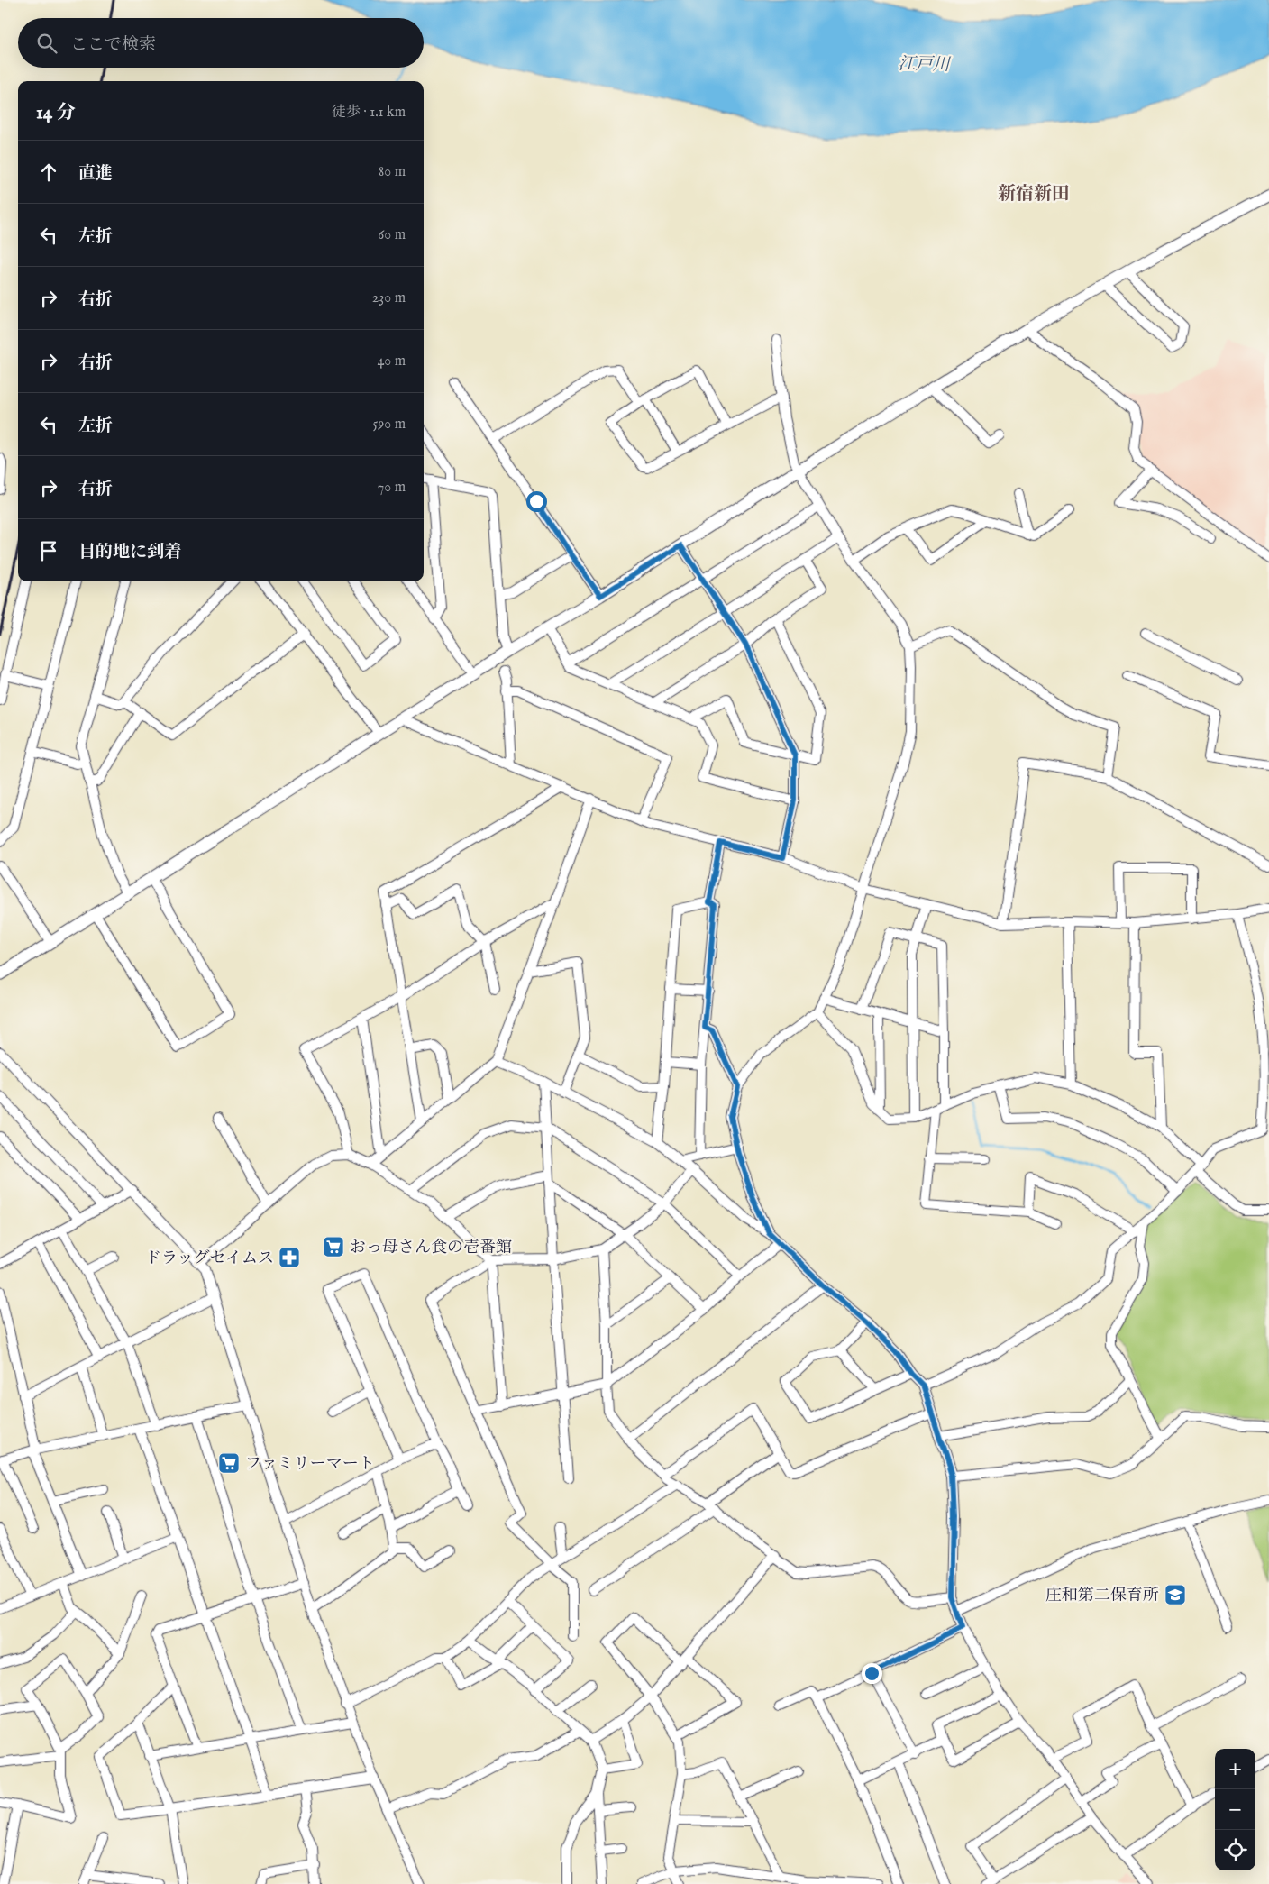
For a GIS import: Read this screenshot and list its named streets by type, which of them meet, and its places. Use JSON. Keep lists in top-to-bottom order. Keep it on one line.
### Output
{"districts":["新宿新田"],"water":["江戸川"],"places":{"supermarket":["おっ母さん食の壱番館","ファミリーマート"],"pharmacy":["ドラッグセイムス"],"school or university":["庄和第二保育所"]},"page":{"search":"ここで検索","heading":["14 分","徒歩 · 1.1 km"],"list":[["直進","80 m"],["左折","60 m"],["右折","230 m"],["右折","40 m"],["左折","590 m"],["右折","70 m"],"目的地に到着"],"map_buttons":["+","−"]}}
